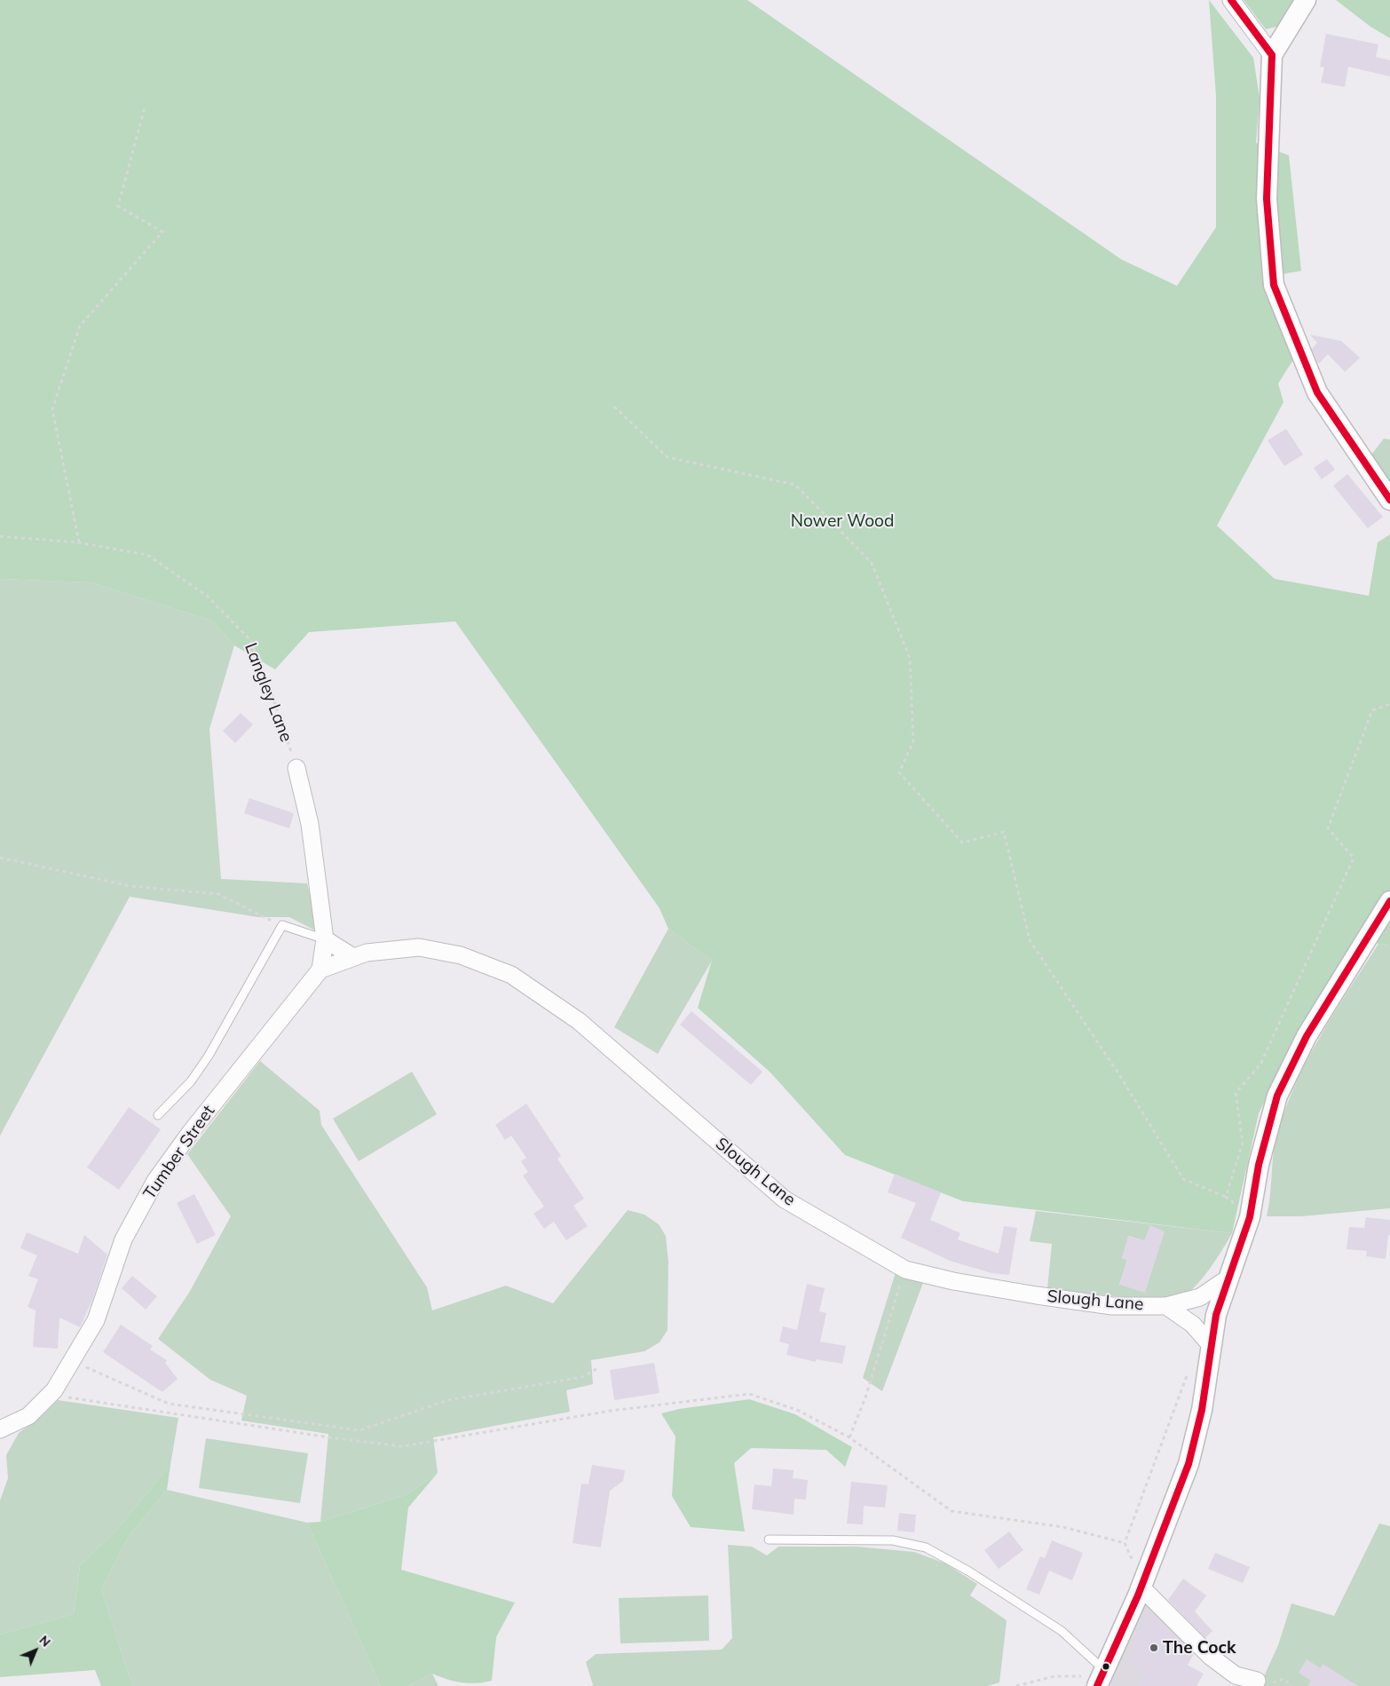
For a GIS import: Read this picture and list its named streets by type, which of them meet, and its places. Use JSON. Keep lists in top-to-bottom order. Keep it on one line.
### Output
{"streets":{"street":["Tumber Street","Slough Lane"],"path":["Langley Lane"]},"crossings":[["Tumber Street","Slough Lane"]],"parks":["Nower Wood"],"places":["The Cock"],"north":"top right"}
